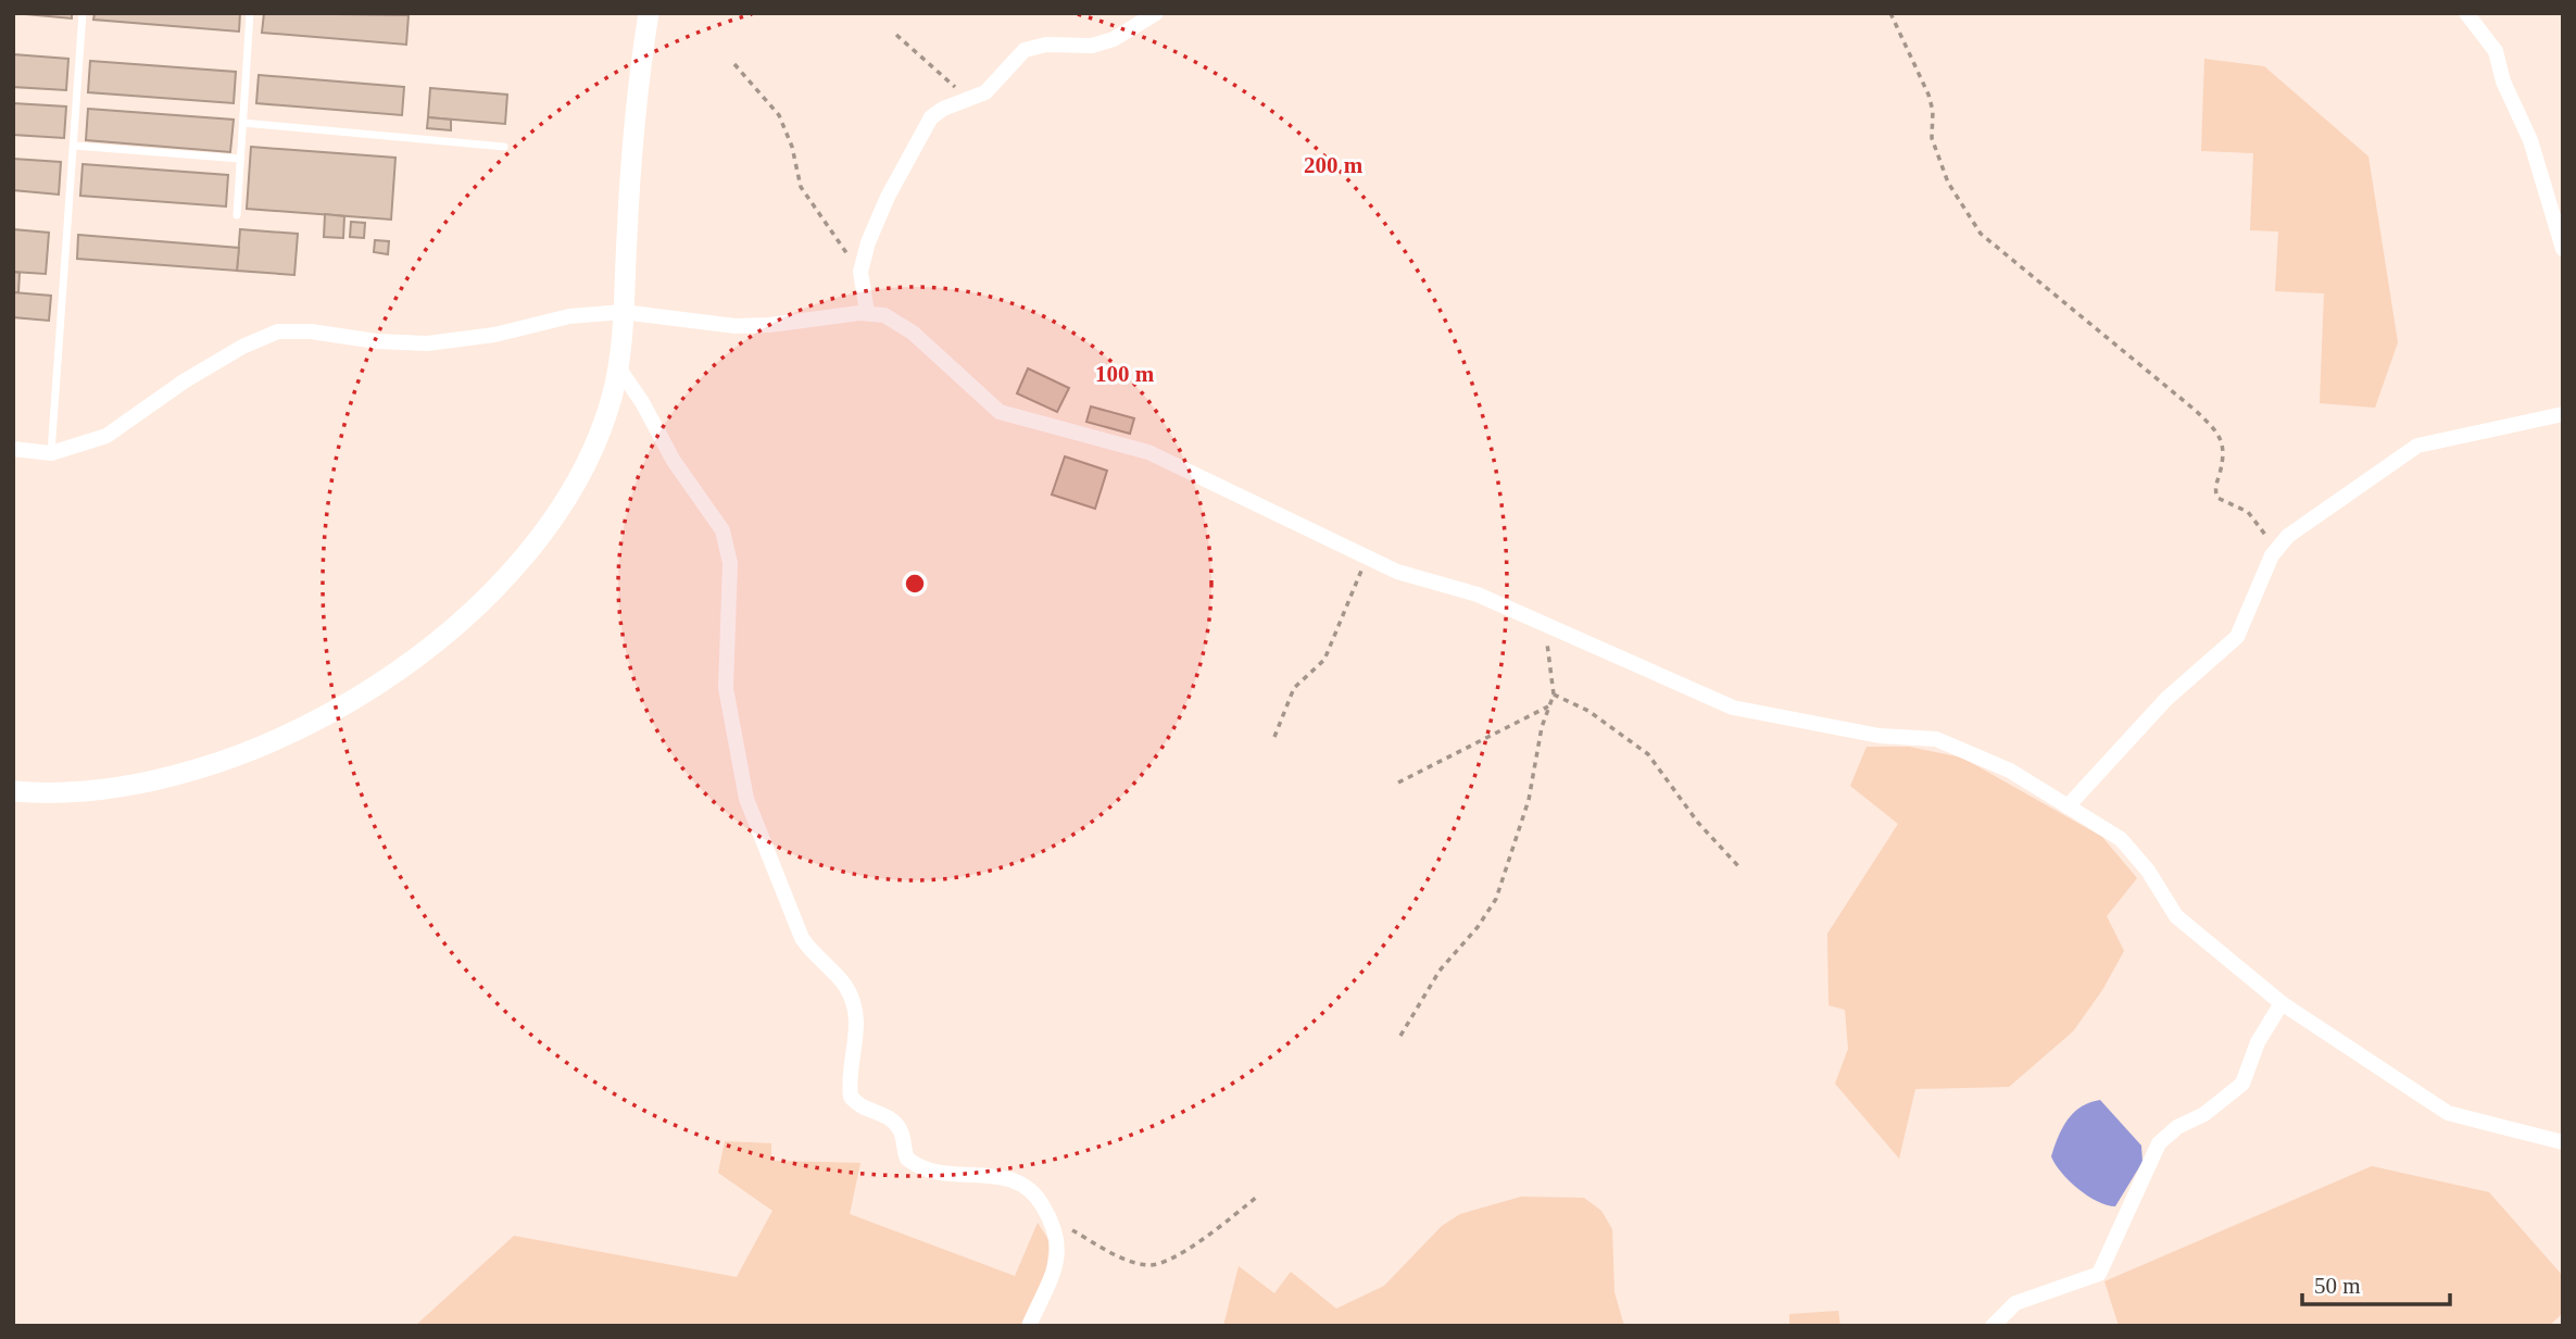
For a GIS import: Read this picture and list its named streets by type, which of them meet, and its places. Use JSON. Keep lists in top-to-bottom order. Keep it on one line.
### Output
{"scale_bar":"50 m","rings":["200 m","100 m"]}
